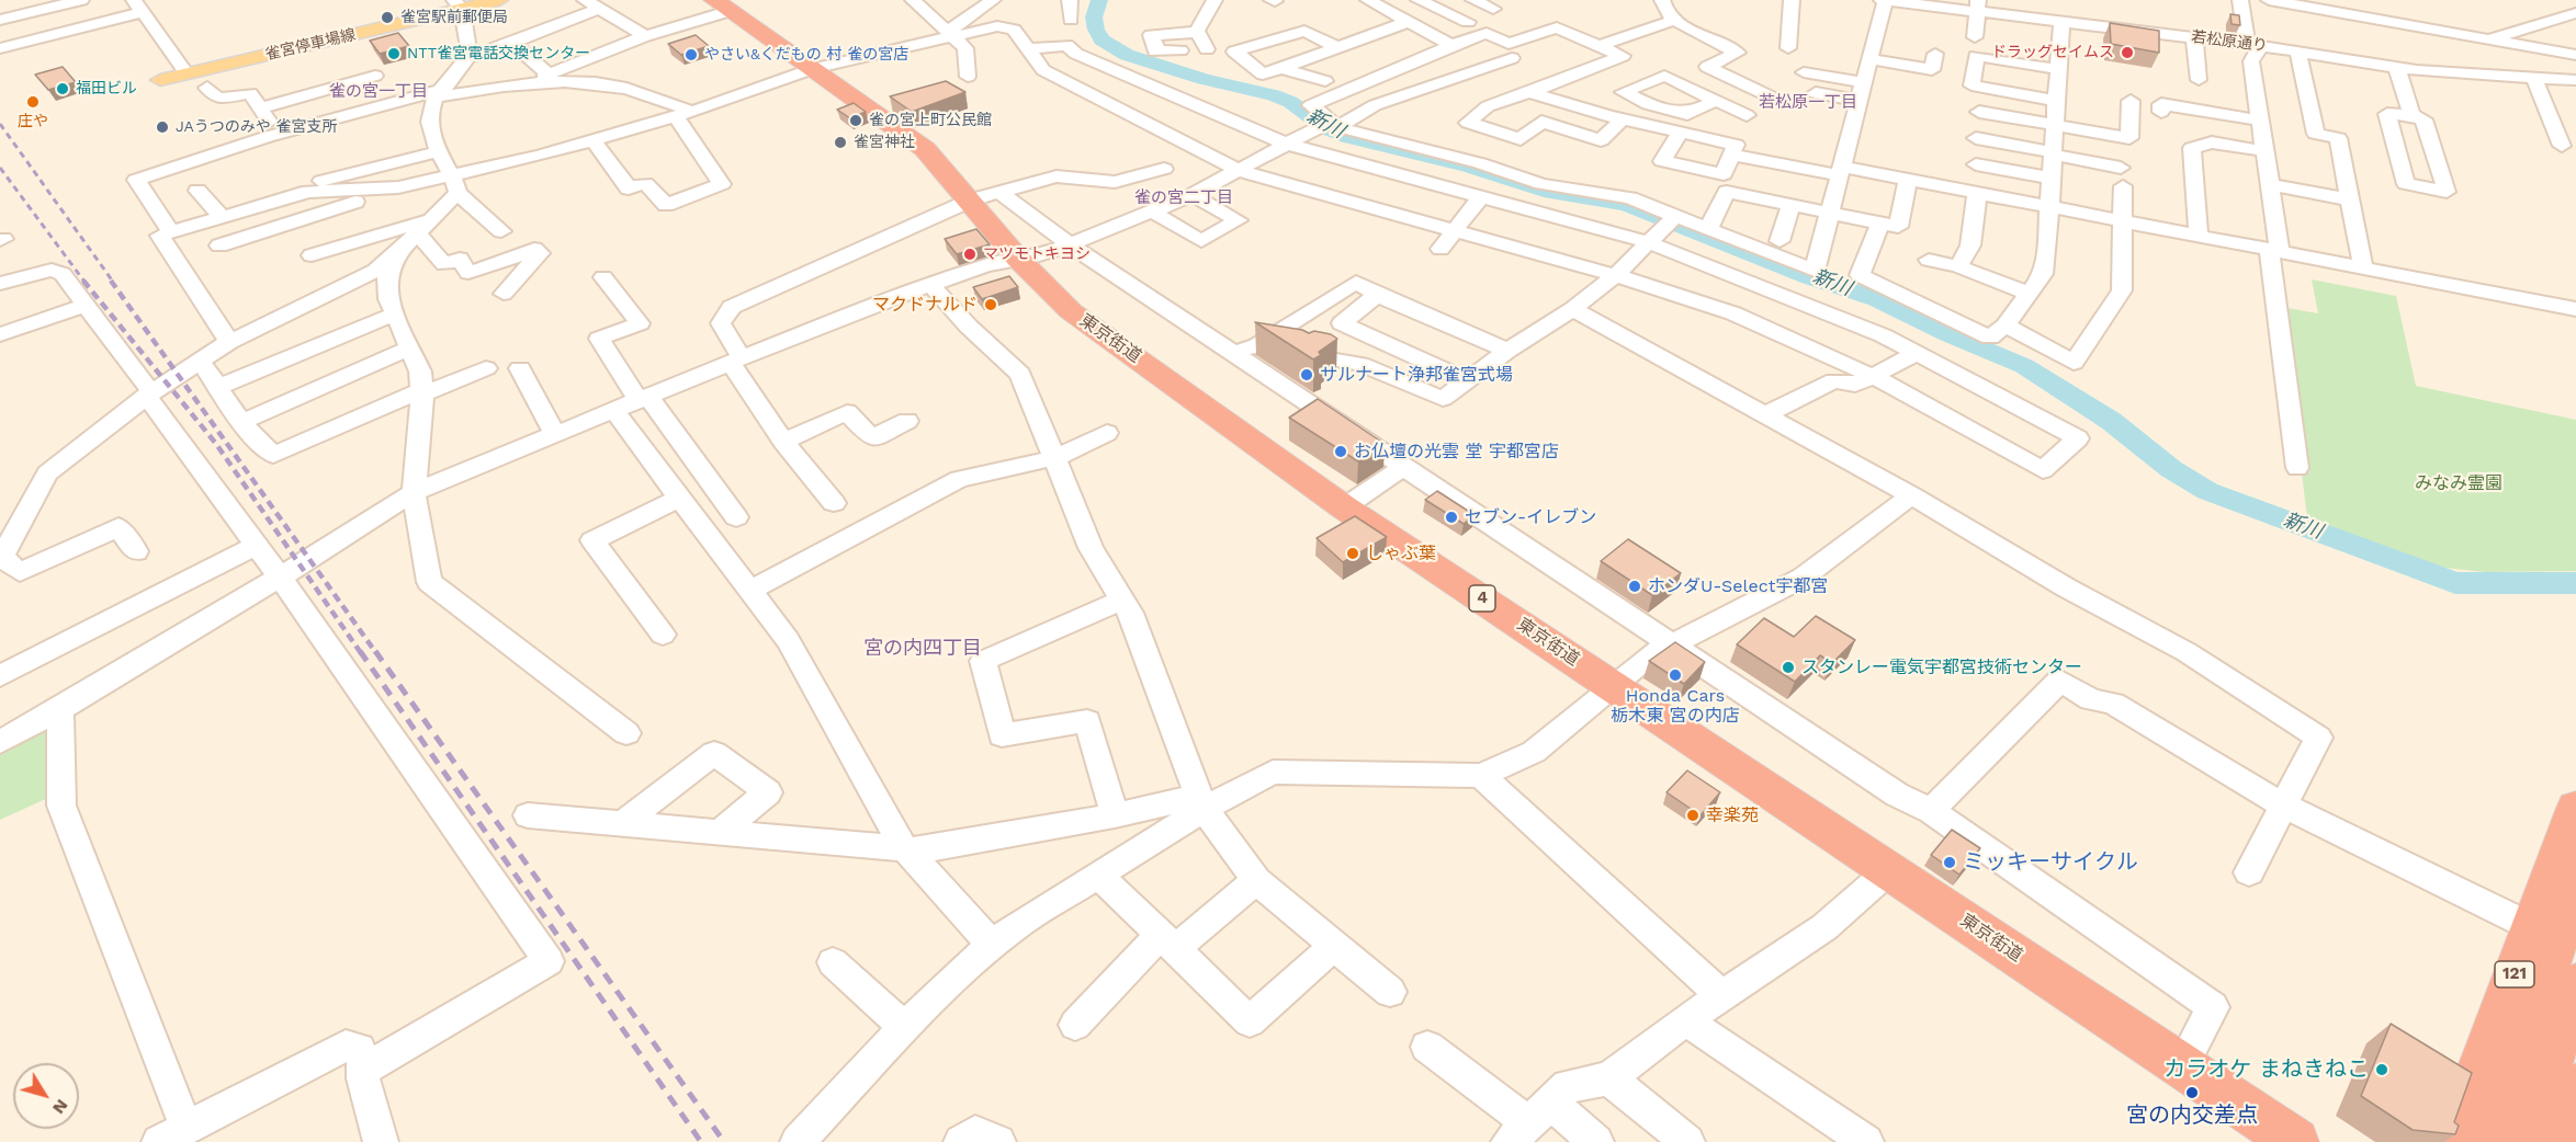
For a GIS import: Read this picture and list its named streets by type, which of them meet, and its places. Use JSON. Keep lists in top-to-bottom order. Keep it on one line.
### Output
{"streets":{"highway":["東京街道","4","121"],"main road":["雀宮停車場線"],"street":["若松原通り"]},"districts":["雀の宮一丁目","若松原一丁目","雀の宮二丁目","宮の内四丁目"],"water":["新川"],"parks":["みなみ霊園"],"places":["雀宮駅前郵便局","ドラッグセイムス","NTT雀宮電話交換センター","やさい&くだもの 村 雀の宮店","福田ビル","庄や","雀の宮上町公民館","JAうつのみや 雀宮支所","雀宮神社","マツモトキヨシ","マクドナルド","サルナート浄邦雀宮式場","お仏壇の光雲 堂 宇都宮店","セブン-イレブン","しゃぶ葉","ホンダU-Select宇都宮","スタンレー電気宇都宮技術センター","Honda Cars 栃木東 宮の内店","幸楽苑","ミッキーサイクル","カラオケ まねきねこ","宮の内交差点"],"north":"bottom right"}
